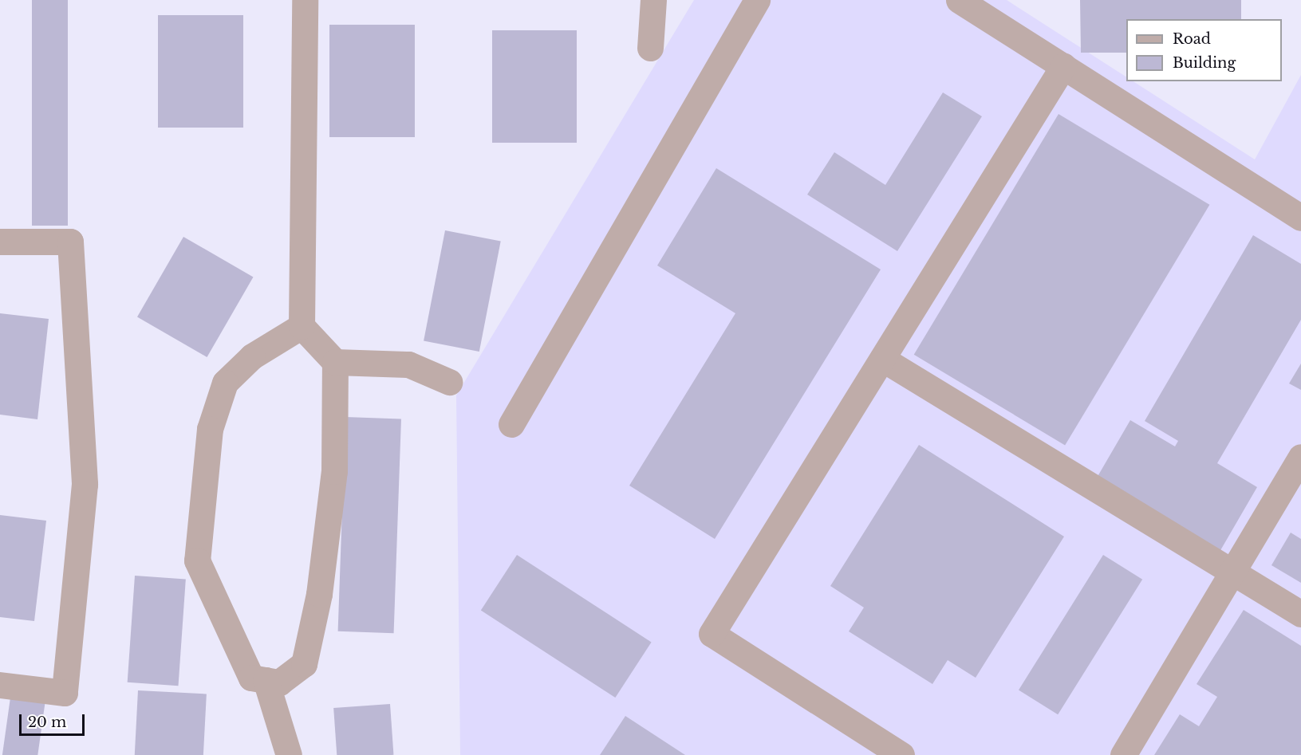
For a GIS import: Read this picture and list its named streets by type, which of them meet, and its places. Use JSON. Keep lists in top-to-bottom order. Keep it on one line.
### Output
{"legend":["Road","Building"],"scale_bar":"20 m"}
